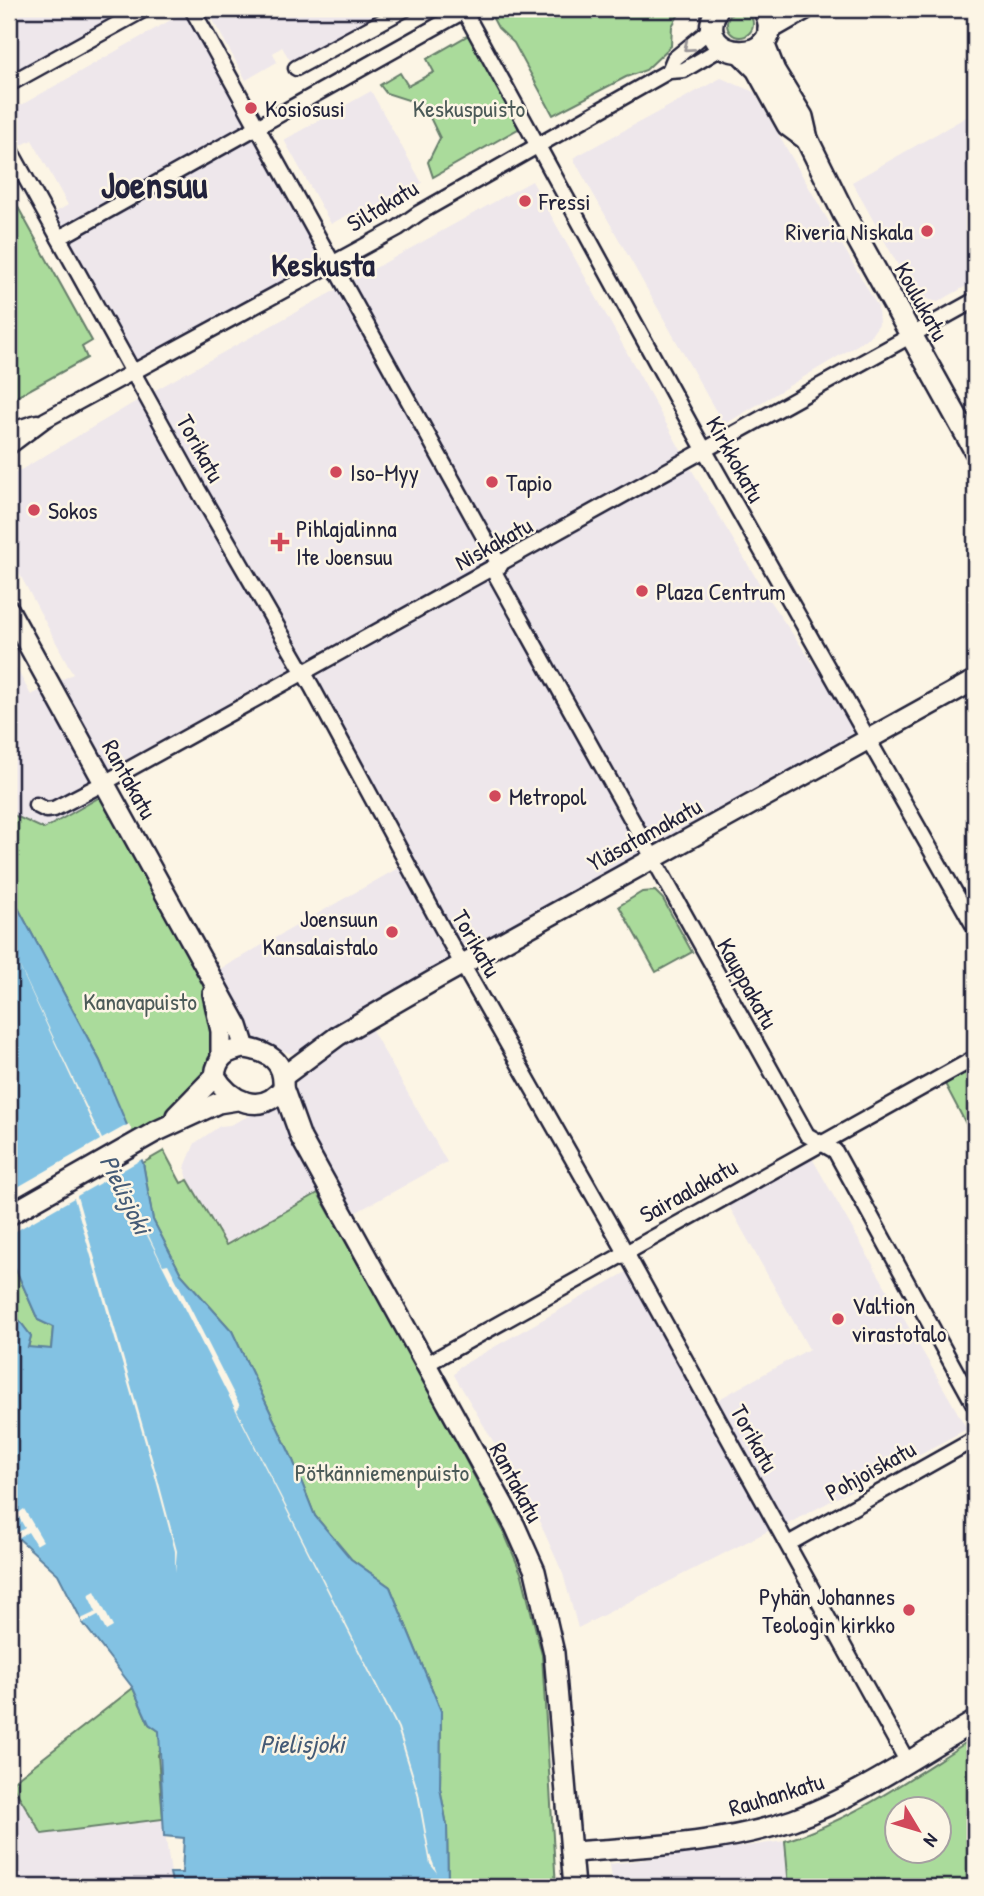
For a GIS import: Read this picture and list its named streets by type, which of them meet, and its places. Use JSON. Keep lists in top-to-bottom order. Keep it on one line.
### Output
{"streets":{"main road":["Koulukatu","Rantakatu","Yläsatamakatu","Rauhankatu"],"street":["Siltakatu","Torikatu","Kirkkokatu","Niskakatu","Kauppakatu","Sairaalakatu","Pohjoiskatu"]},"crossings":[["Siltakatu","Koulukatu"],["Siltakatu","Torikatu"],["Siltakatu","Kirkkokatu"],["Siltakatu","Kauppakatu"],["Koulukatu","Niskakatu"],["Torikatu","Niskakatu"],["Torikatu","Yläsatamakatu"],["Torikatu","Sairaalakatu"],["Torikatu","Pohjoiskatu"],["Torikatu","Rauhankatu"],["Kirkkokatu","Niskakatu"],["Kirkkokatu","Yläsatamakatu"],["Niskakatu","Rantakatu"],["Niskakatu","Kauppakatu"],["Rantakatu","Yläsatamakatu"],["Rantakatu","Sairaalakatu"],["Rantakatu","Rauhankatu"],["Yläsatamakatu","Kauppakatu"],["Kauppakatu","Sairaalakatu"]],"districts":["Joensuu","Keskusta"],"water":["Pielisjoki"],"parks":["Keskuspuisto","Kanavapuisto","Pötkänniemenpuisto"],"places":{"other":["Kosiosusi","Fressi","Riveria Niskala","Iso-Myy","Tapio","Sokos","Plaza Centrum","Metropol","Joensuun Kansalaistalo","Valtion virastotalo","Pyhän Johannes Teologin kirkko"],"health":["Pihlajalinna Ite Joensuu"]},"north":"bottom right"}
